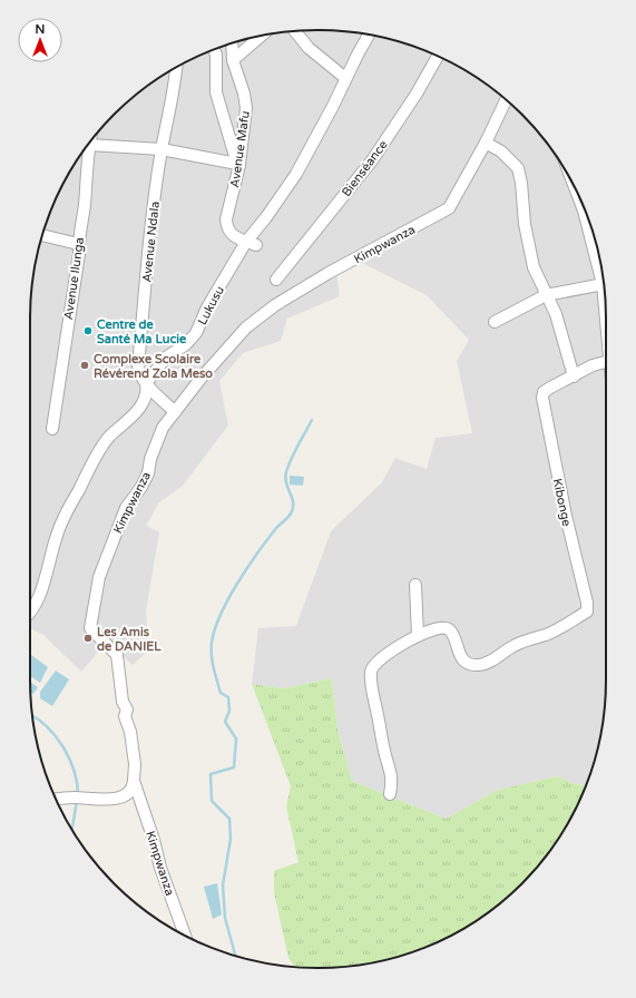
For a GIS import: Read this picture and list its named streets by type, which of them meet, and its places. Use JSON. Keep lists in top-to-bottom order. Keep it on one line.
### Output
{"streets":{"street":["Avenue Mafu","Bienséance","Avenue Ndala","Kimpwanza","Avenue Ilunga","Lukusu","Kibonge"]},"crossings":[["Avenue Mafu","Lukusu"],["Avenue Ndala","Kimpwanza"],["Avenue Ndala","Lukusu"]],"places":["Centre de Santé Ma Lucie","Complexe Scolaire Révérend Zola Meso","Les Amis de DANIEL"],"north":"top"}
